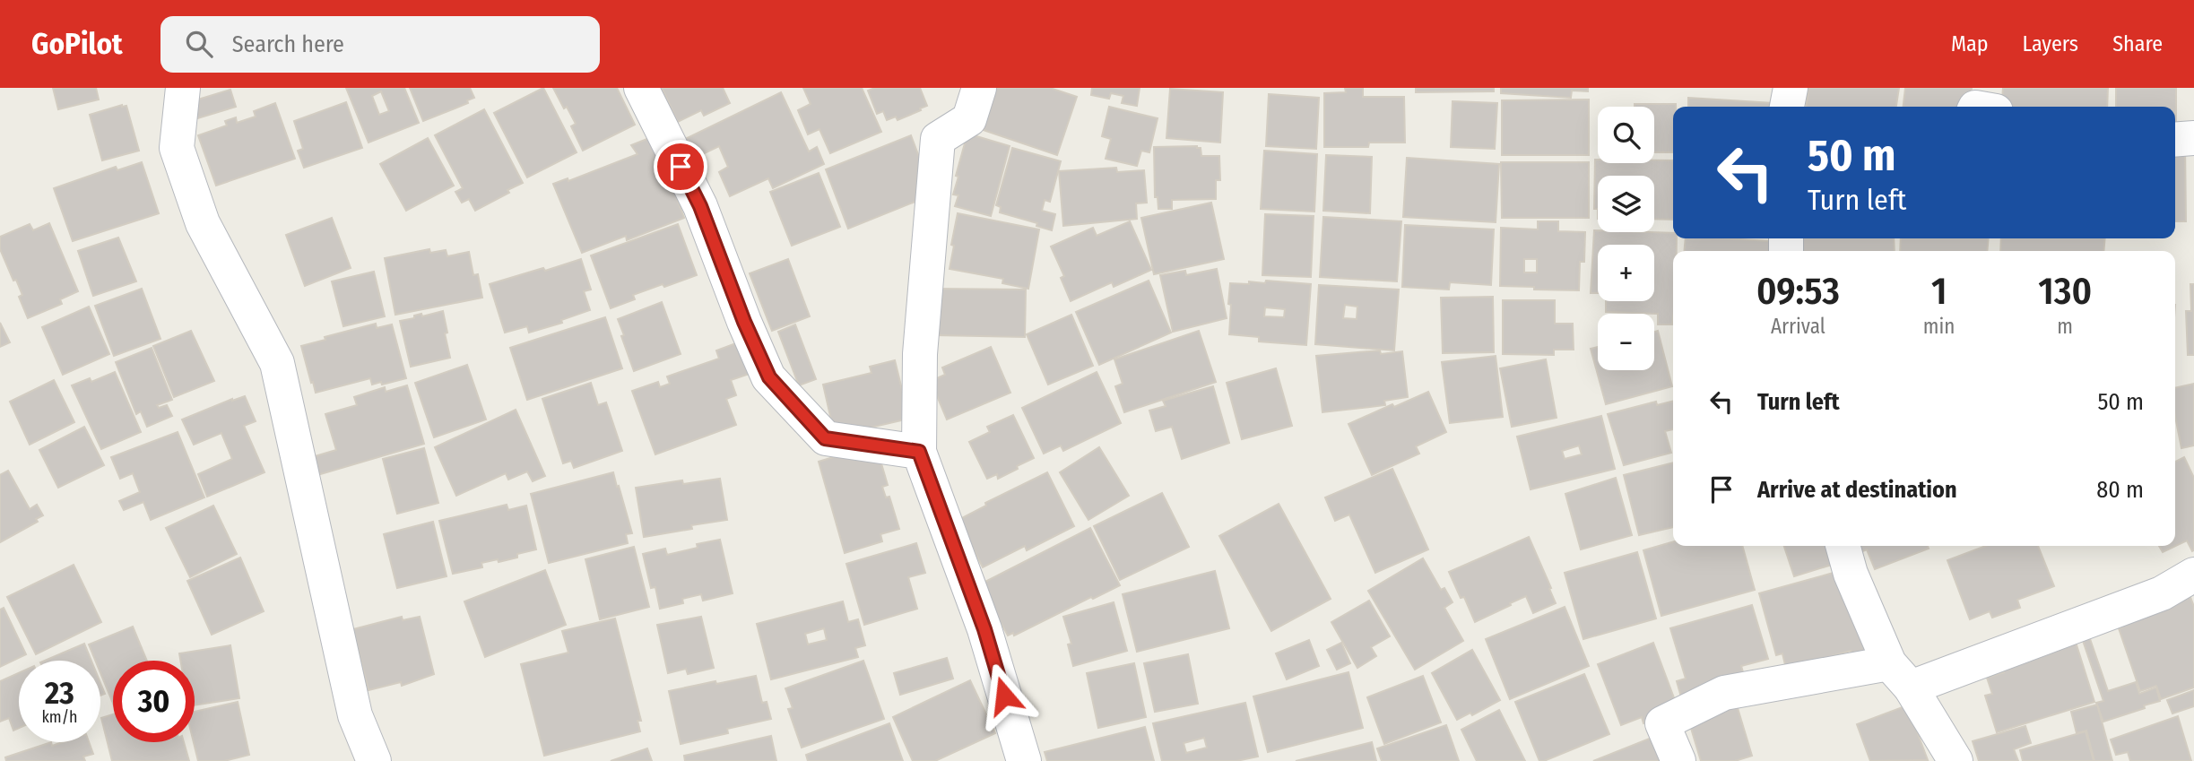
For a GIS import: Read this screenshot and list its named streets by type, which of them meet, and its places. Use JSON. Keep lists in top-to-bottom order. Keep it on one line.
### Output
{"page":{"header":"GoPilot","search":"Search here","nav":["Map","Layers","Share"],"map_buttons":["+","−"],"turn":["50 m","Turn left"],"eta":["09:53","Arrival","1","min","130","m"],"list":[{"name":"Turn left","value":"50 m"},{"name":"Arrive at destination","value":"80 m"}],"speed":"23 km/h","limit":"30"}}
